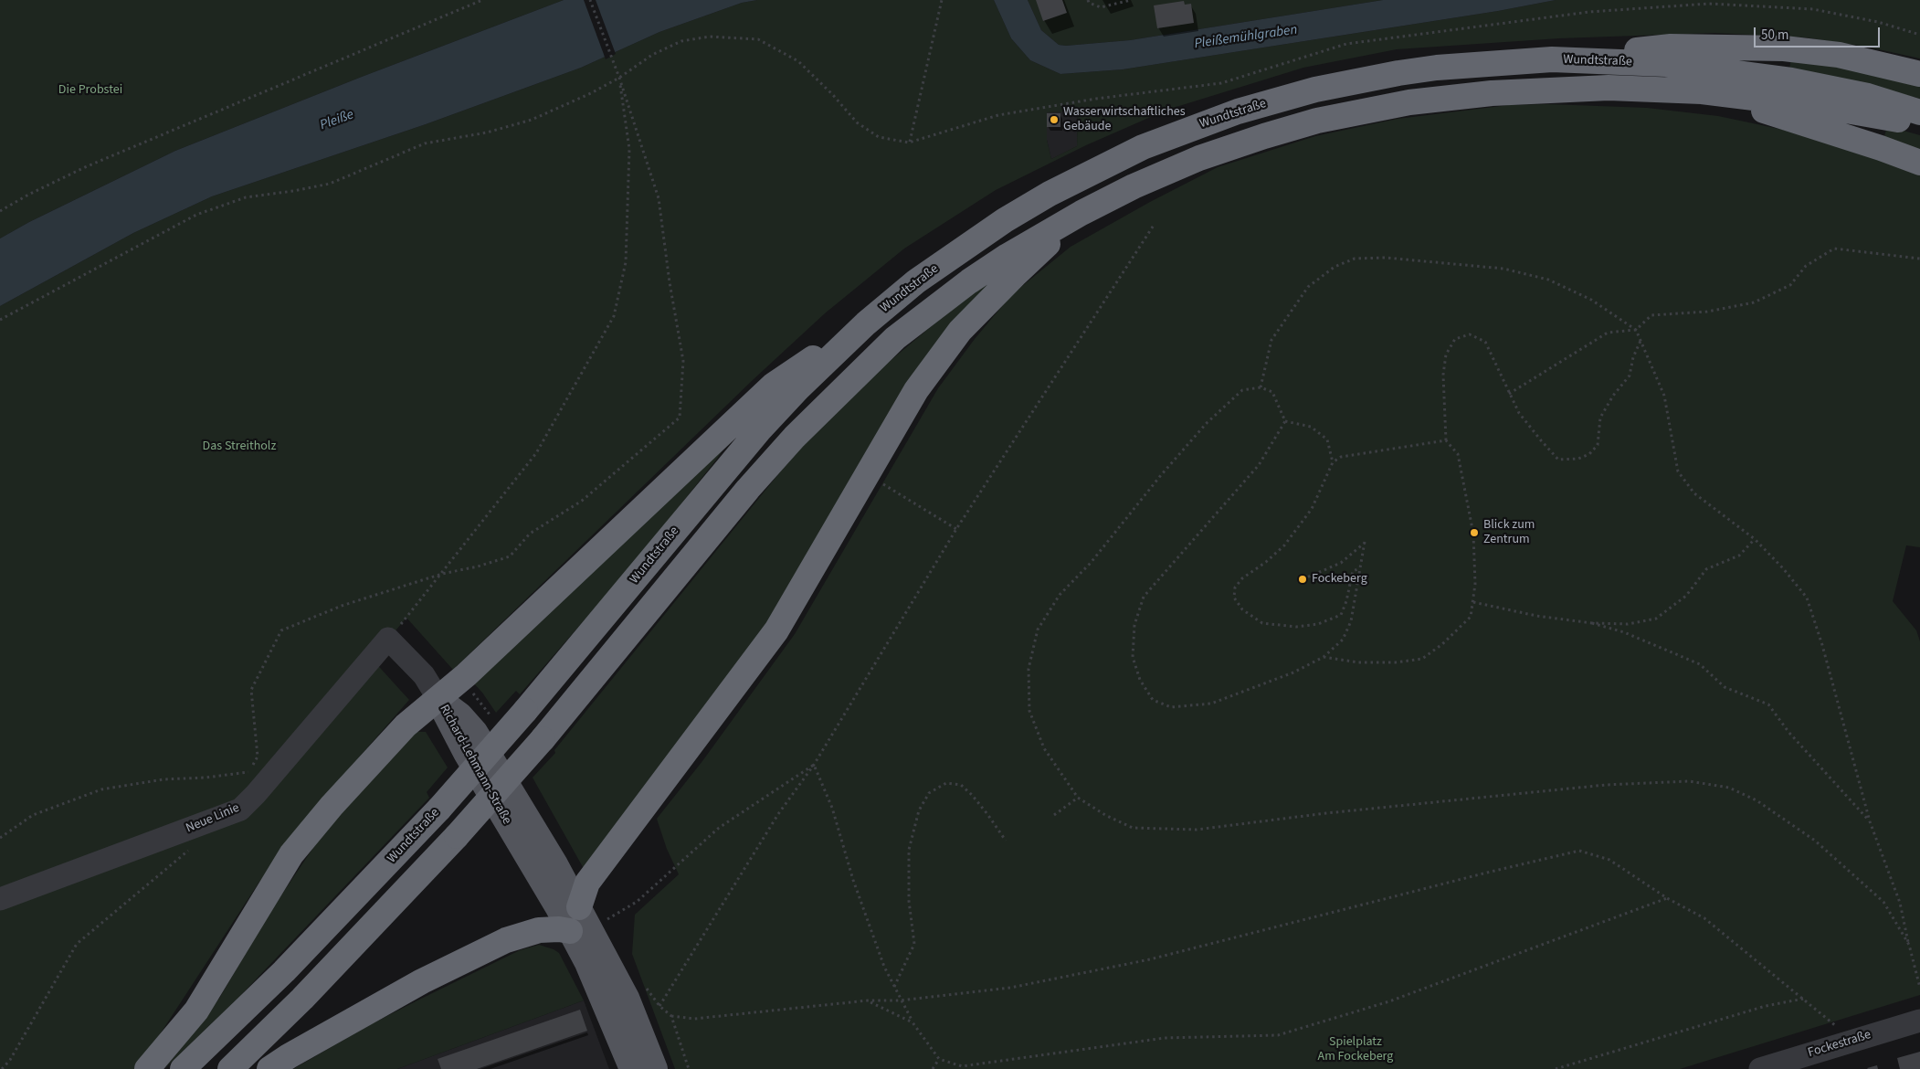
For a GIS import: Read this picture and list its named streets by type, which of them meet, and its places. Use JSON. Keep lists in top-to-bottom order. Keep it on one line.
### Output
{"streets":{"highway":["Wundtstraße"],"main road":["Richard-Lehmann-Straße"],"street":["Neue Linie","Fockestraße"]},"water":["Pleißemühlgraben","Pleiße"],"parks":["Die Probstei","Das Streitholz","Spielplatz Am Fockeberg"],"places":["Wasserwirtschaftliches Gebäude","Blick zum Zentrum","Fockeberg"],"scale_bar":"50 m"}
